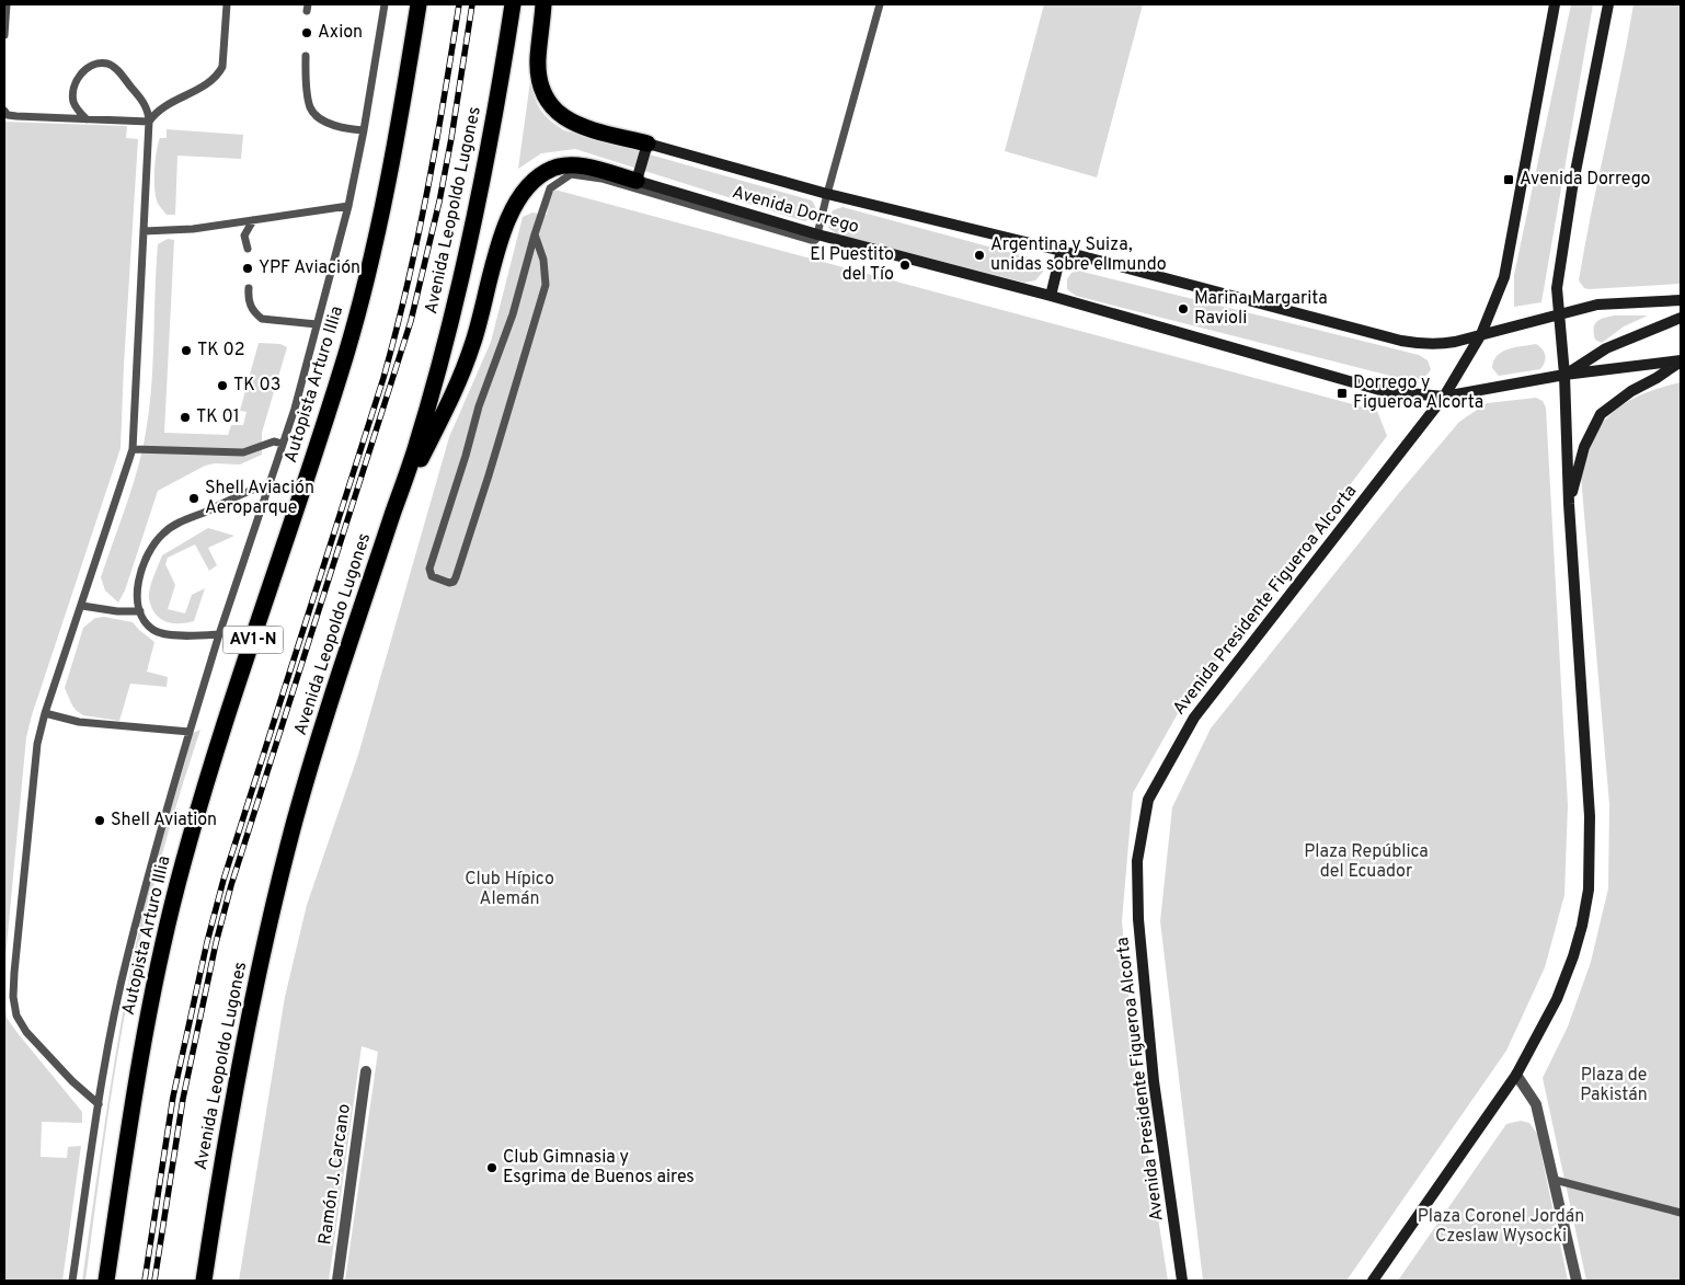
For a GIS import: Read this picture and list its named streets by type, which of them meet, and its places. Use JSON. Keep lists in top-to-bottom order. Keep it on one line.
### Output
{"streets":{"highway":["Avenida Leopoldo Lugones","Autopista Arturo Illia","AV1-N"],"main road":["Avenida Dorrego","Avenida Presidente Figueroa Alcorta"],"street":["Ramón J. Carcano"]},"crossings":[["Avenida Dorrego","Avenida Presidente Figueroa Alcorta"]],"parks":["Plaza República del Ecuador","Club Hípico Alemán","Plaza de Pakistán","Plaza Coronel Jordán Czeslaw Wysocki"],"places":{"other":["Axion","Argentina y Suiza, unidas sobre el mundo","El Puestito del Tío","YPF Aviación","Marina Margarita Ravioli","TK 02","TK 03","TK 01","Shell Aviación Aeroparque","Shell Aviation","Club Gimnasia y Esgrima de Buenos aires"],"transit":["Avenida Dorrego","Dorrego y Figueroa Alcorta"]}}
